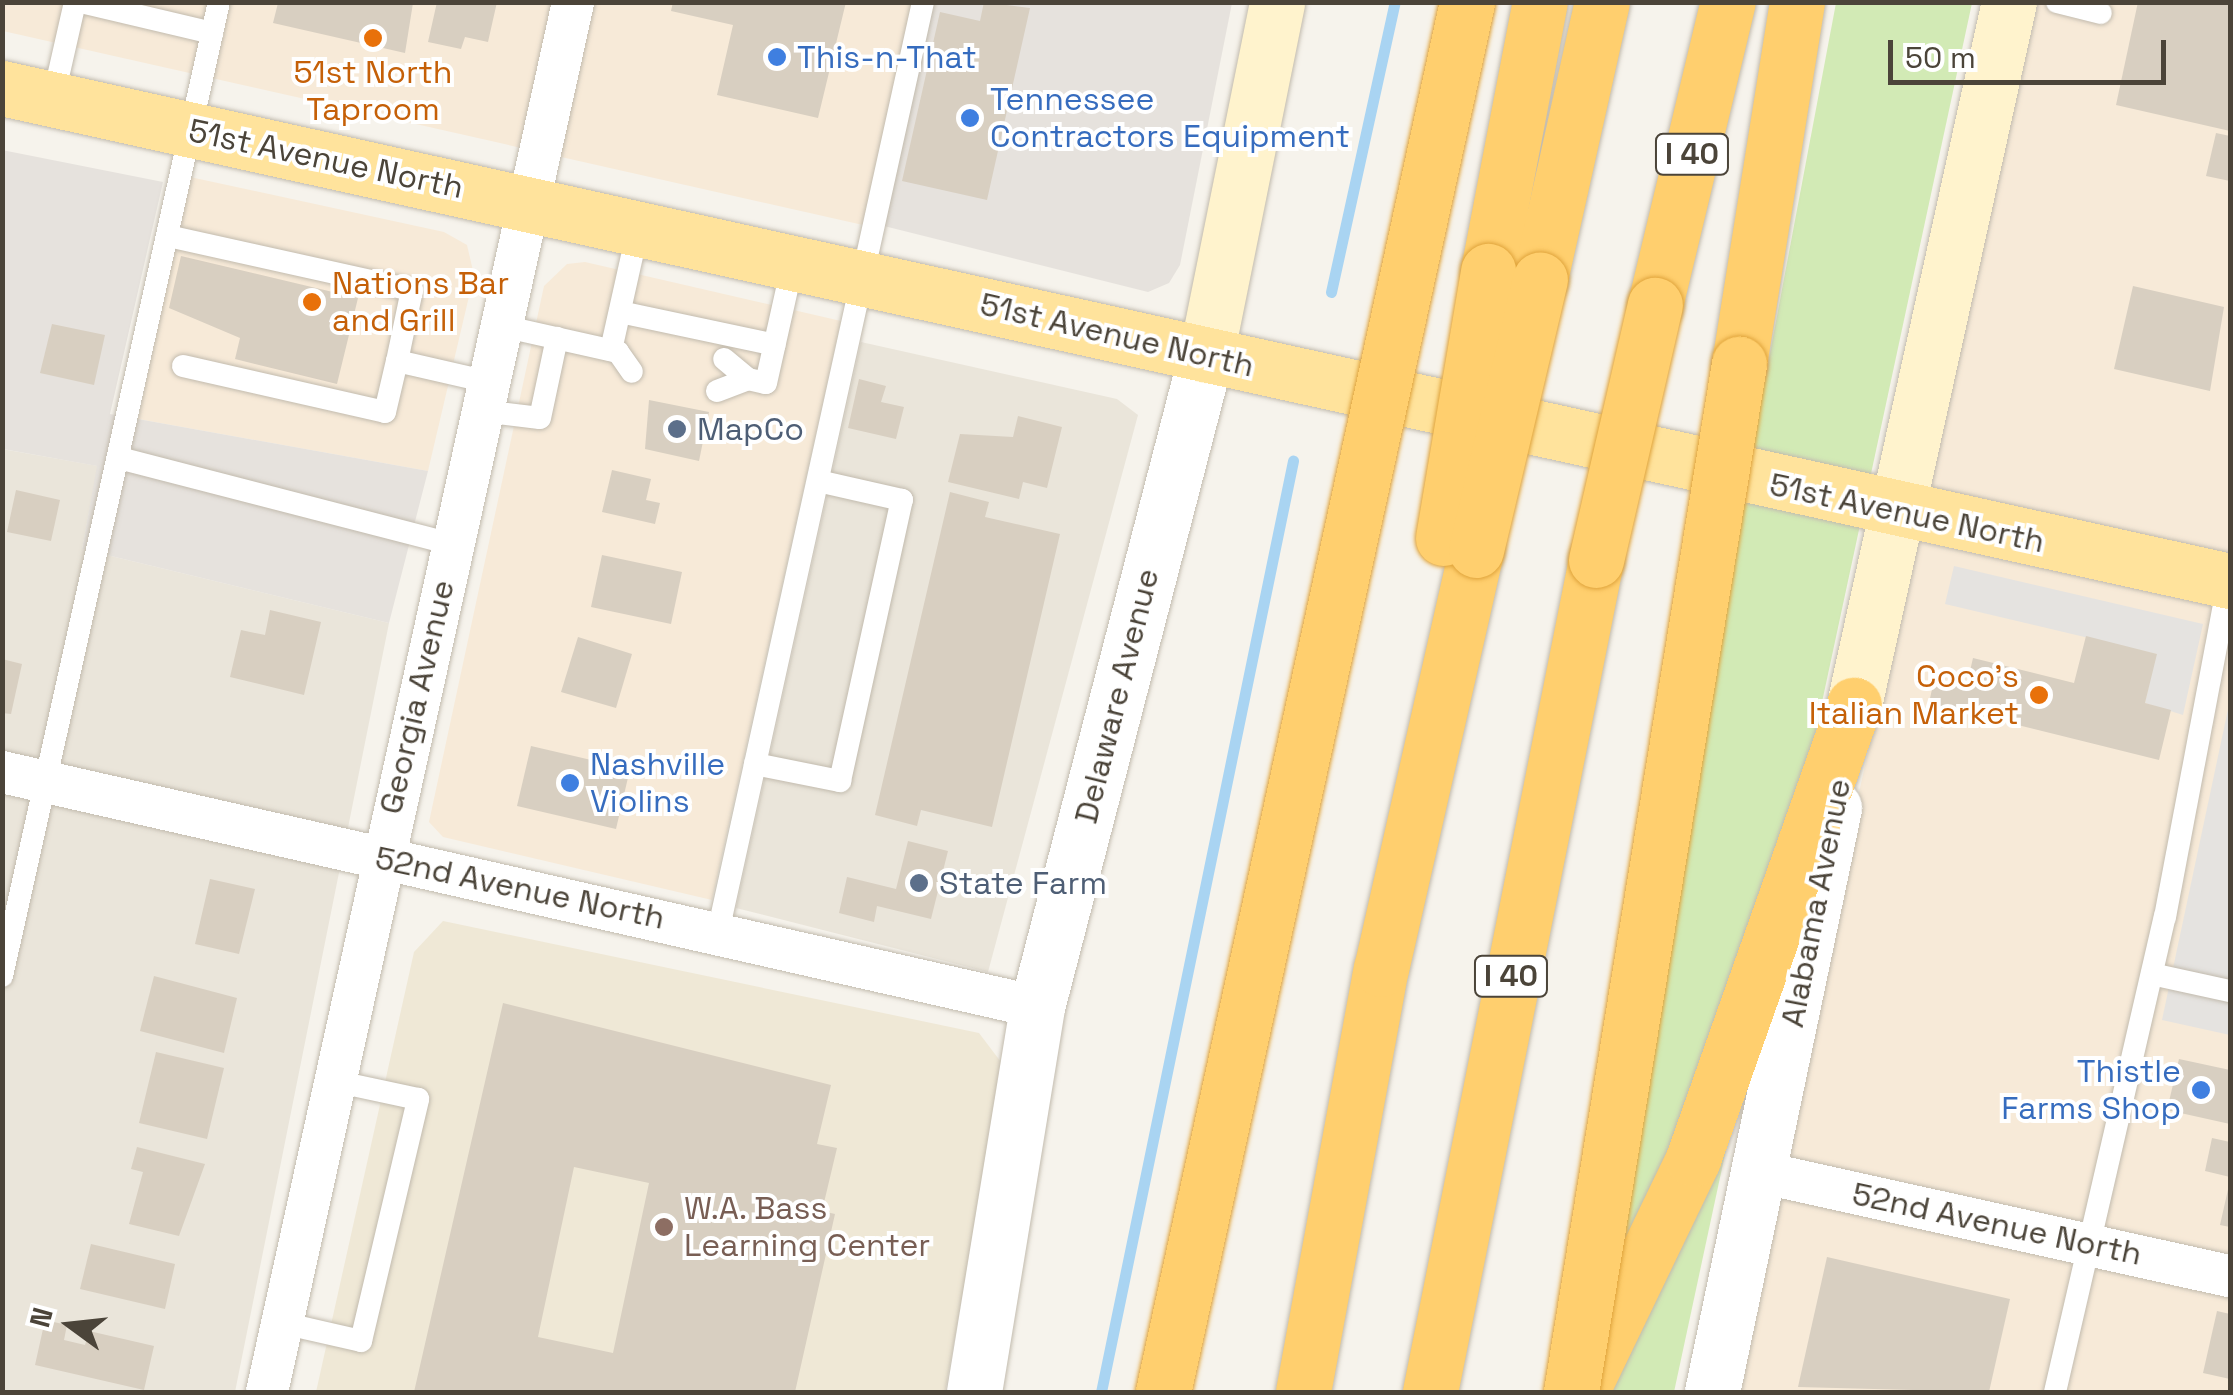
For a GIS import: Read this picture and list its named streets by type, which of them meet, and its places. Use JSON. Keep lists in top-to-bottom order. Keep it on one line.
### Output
{"streets":{"highway":["I 40"],"main road":["51st Avenue North","Delaware Avenue","Alabama Avenue"],"street":["Georgia Avenue","52nd Avenue North"]},"crossings":[["51st Avenue North","Delaware Avenue"],["51st Avenue North","Georgia Avenue"],["51st Avenue North","Alabama Avenue"],["Delaware Avenue","52nd Avenue North"],["Georgia Avenue","52nd Avenue North"],["52nd Avenue North","Alabama Avenue"]],"places":["51st North Taproom","This-n-That","Tennessee Contractors Equipment","Nations Bar and Grill","MapCo","Coco's Italian Market","Nashville Violins","State Farm","Thistle Farms Shop","W.A. Bass Learning Center"],"scale_bar":"50 m","north":"left"}
